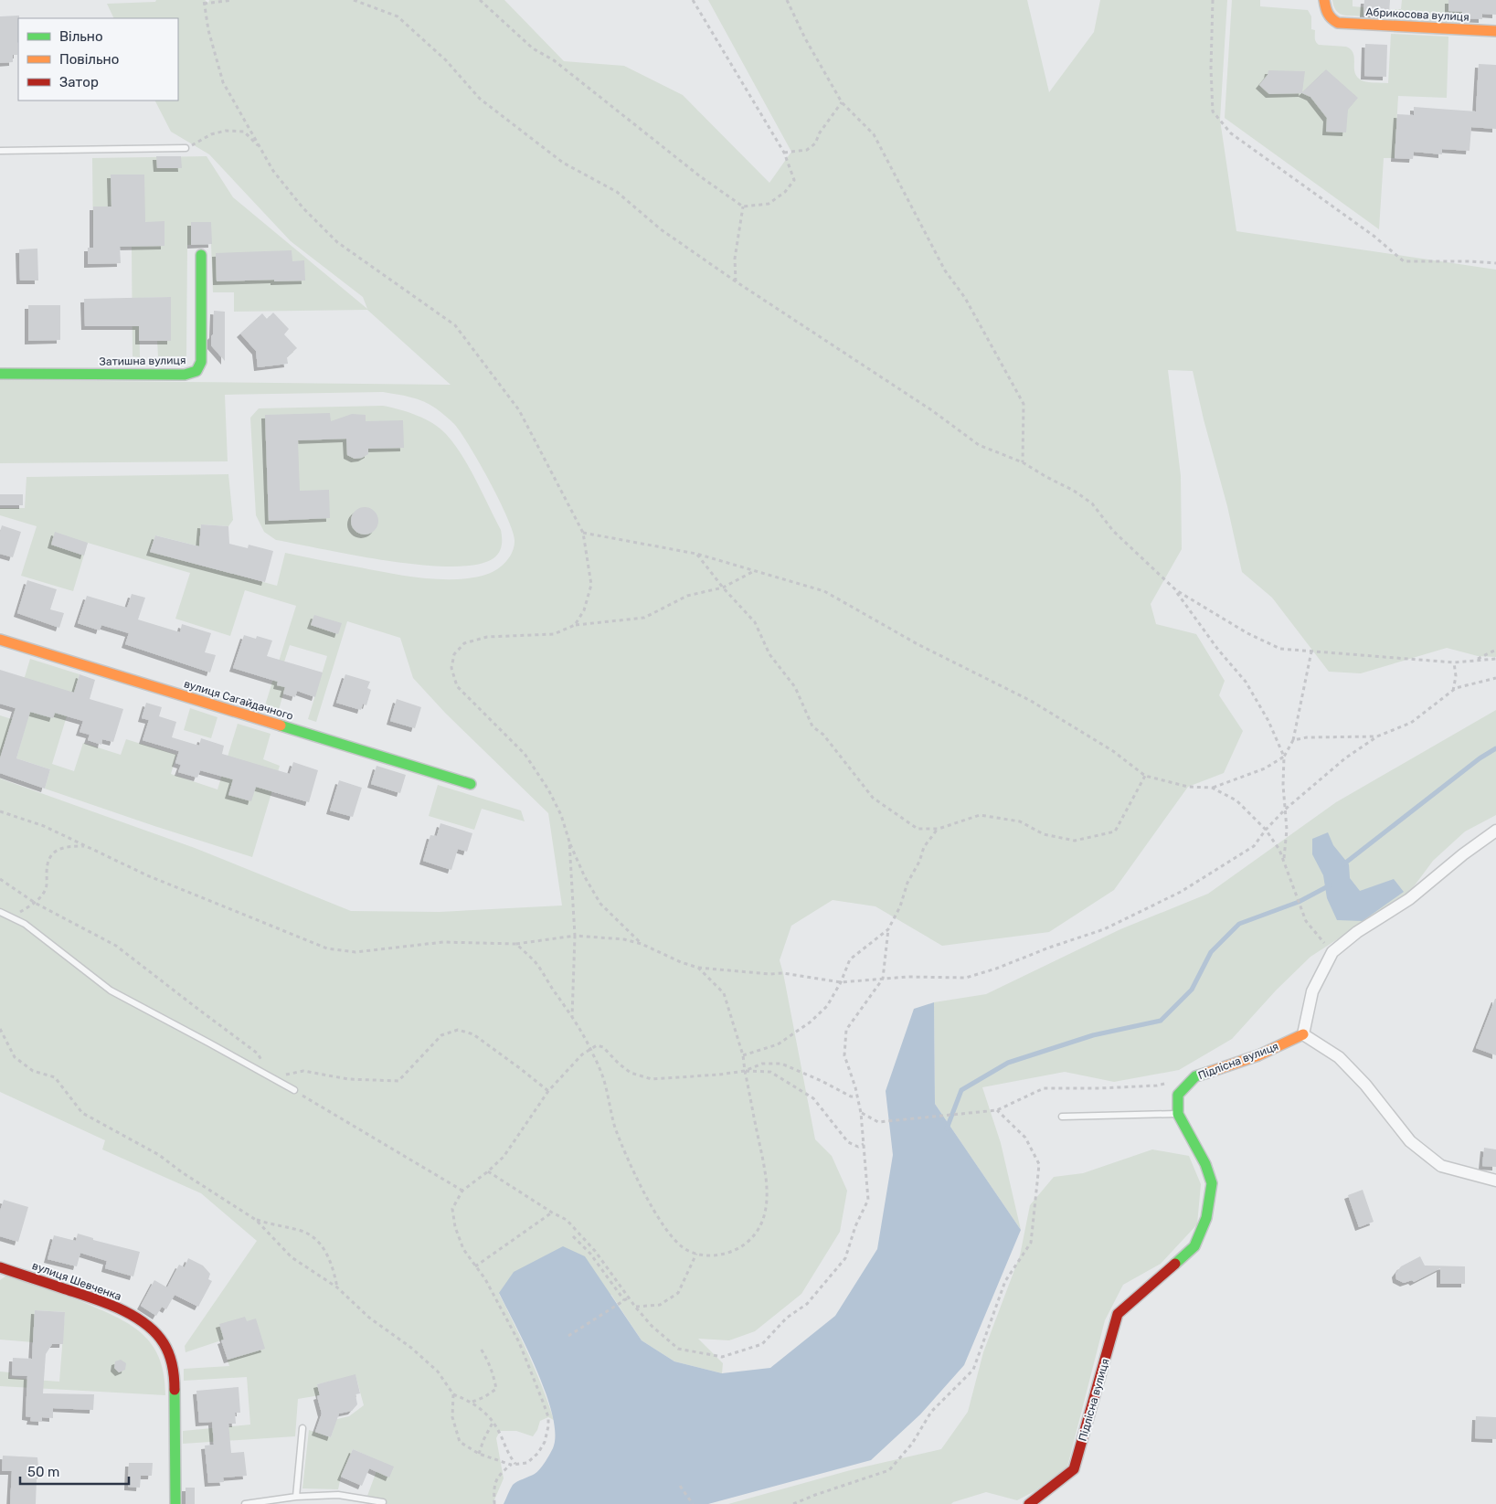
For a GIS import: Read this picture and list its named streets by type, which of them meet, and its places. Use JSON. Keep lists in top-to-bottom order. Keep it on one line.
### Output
{"streets":{"street":["Абрикосова вулиця","Затишна вулиця","вулиця Сагайдачного","Підлісна вулиця","вулиця Шевченка"]},"legend":["Вільно","Повільно","Затор"],"scale_bar":"50 m"}
